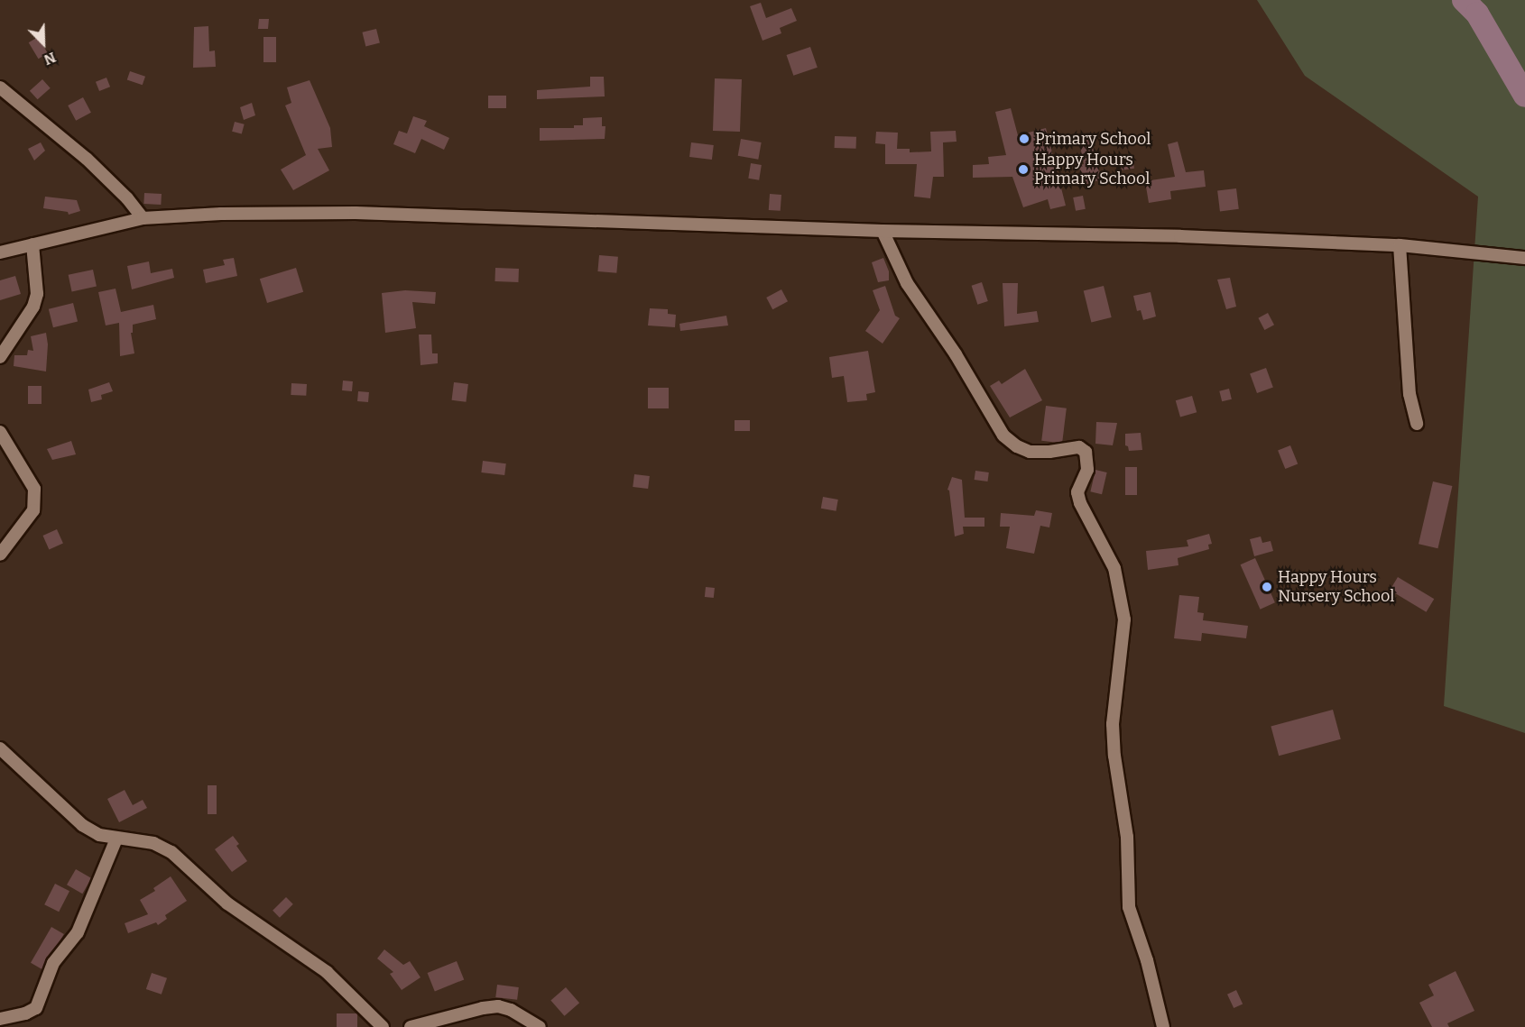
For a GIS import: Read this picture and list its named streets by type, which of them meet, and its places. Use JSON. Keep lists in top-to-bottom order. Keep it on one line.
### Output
{"places":["Primary School","Happy Hours Primary School","Happy Hours Nursery School"],"north":"bottom right"}
